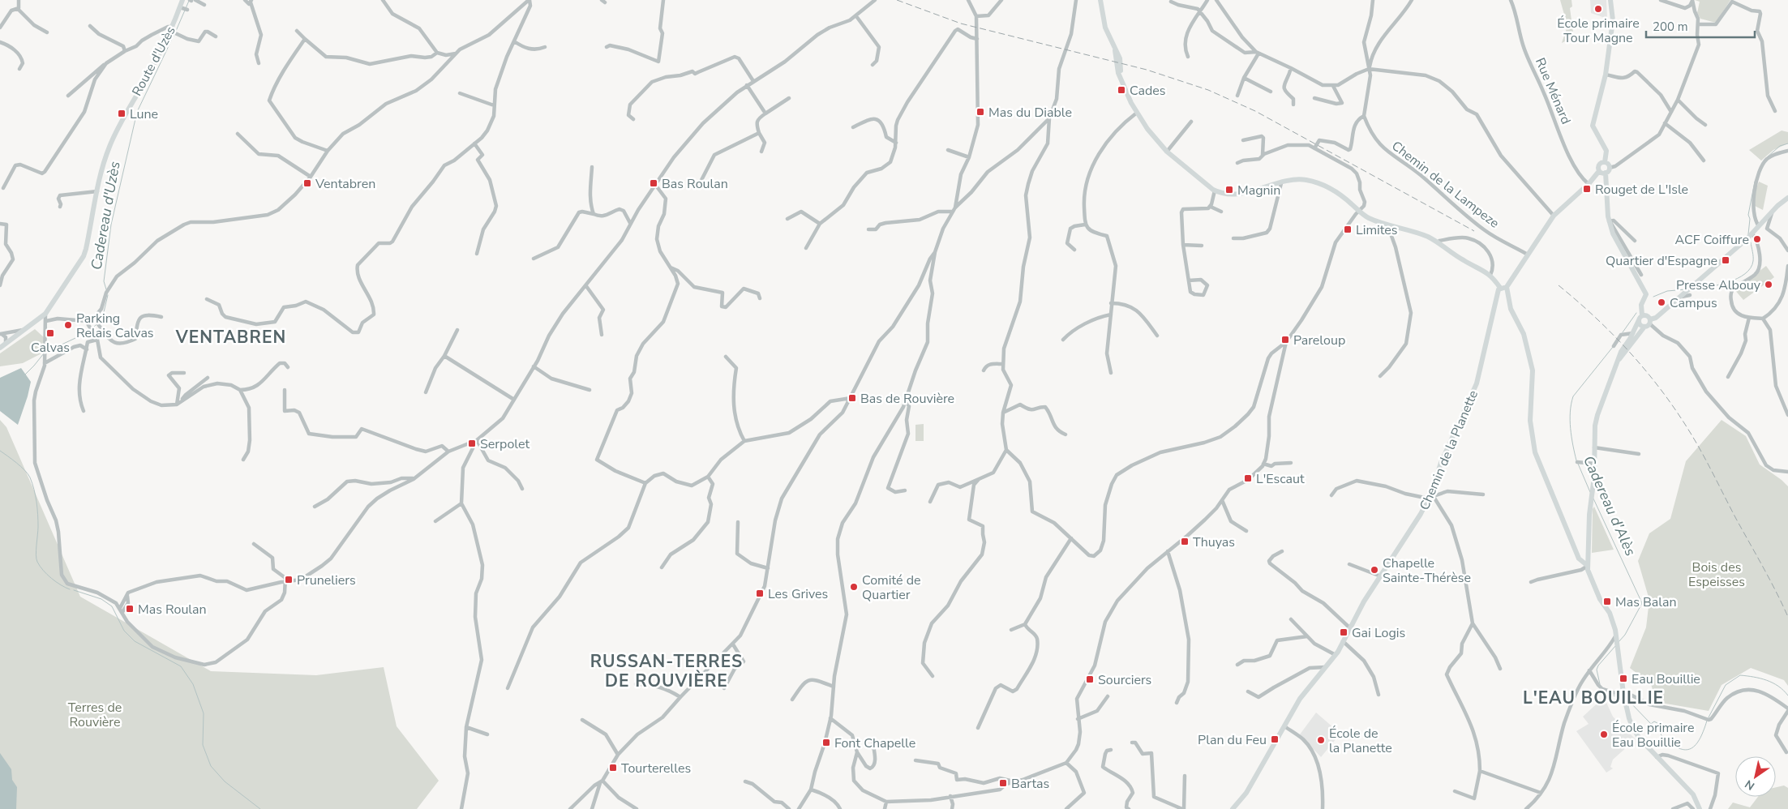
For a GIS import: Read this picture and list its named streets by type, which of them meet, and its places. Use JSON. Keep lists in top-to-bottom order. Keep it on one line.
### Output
{"streets":{"street":["Route d'Uzès","Rue Ménard","Chemin de la Lampeze","Chemin de la Planette"]},"districts":["VENTABREN","RUSSAN-TERRES DE ROUVIÈRE","L'EAU BOUILLIE"],"water":["Cadereau d'Uzès","Cadereau d'Alès"],"parks":["Bois des Espeisses","Terres de Rouvière"],"places":{"other":["École primaire Tour Magne","ACF Coiffure","Presse Albouy","Campus","Parking Relais Calvas","Chapelle Sainte-Thérèse","Comité de Quartier","École primaire Eau Bouillie","École de la Planette"],"transit":["Cades","Mas du Diable","Lune","Ventabren","Bas Roulan","Rouget de L'Isle","Magnin","Limites","Quartier d'Espagne","Calvas","Pareloup","Bas de Rouvière","Serpolet","L'Escaut","Thuyas","Pruneliers","Les Grives","Mas Balan","Mas Roulan","Gai Logis","Eau Bouillie","Sourciers","Plan du Feu","Font Chapelle","Tourterelles","Bartas"]},"scale_bar":"200 m","north":"bottom left"}
